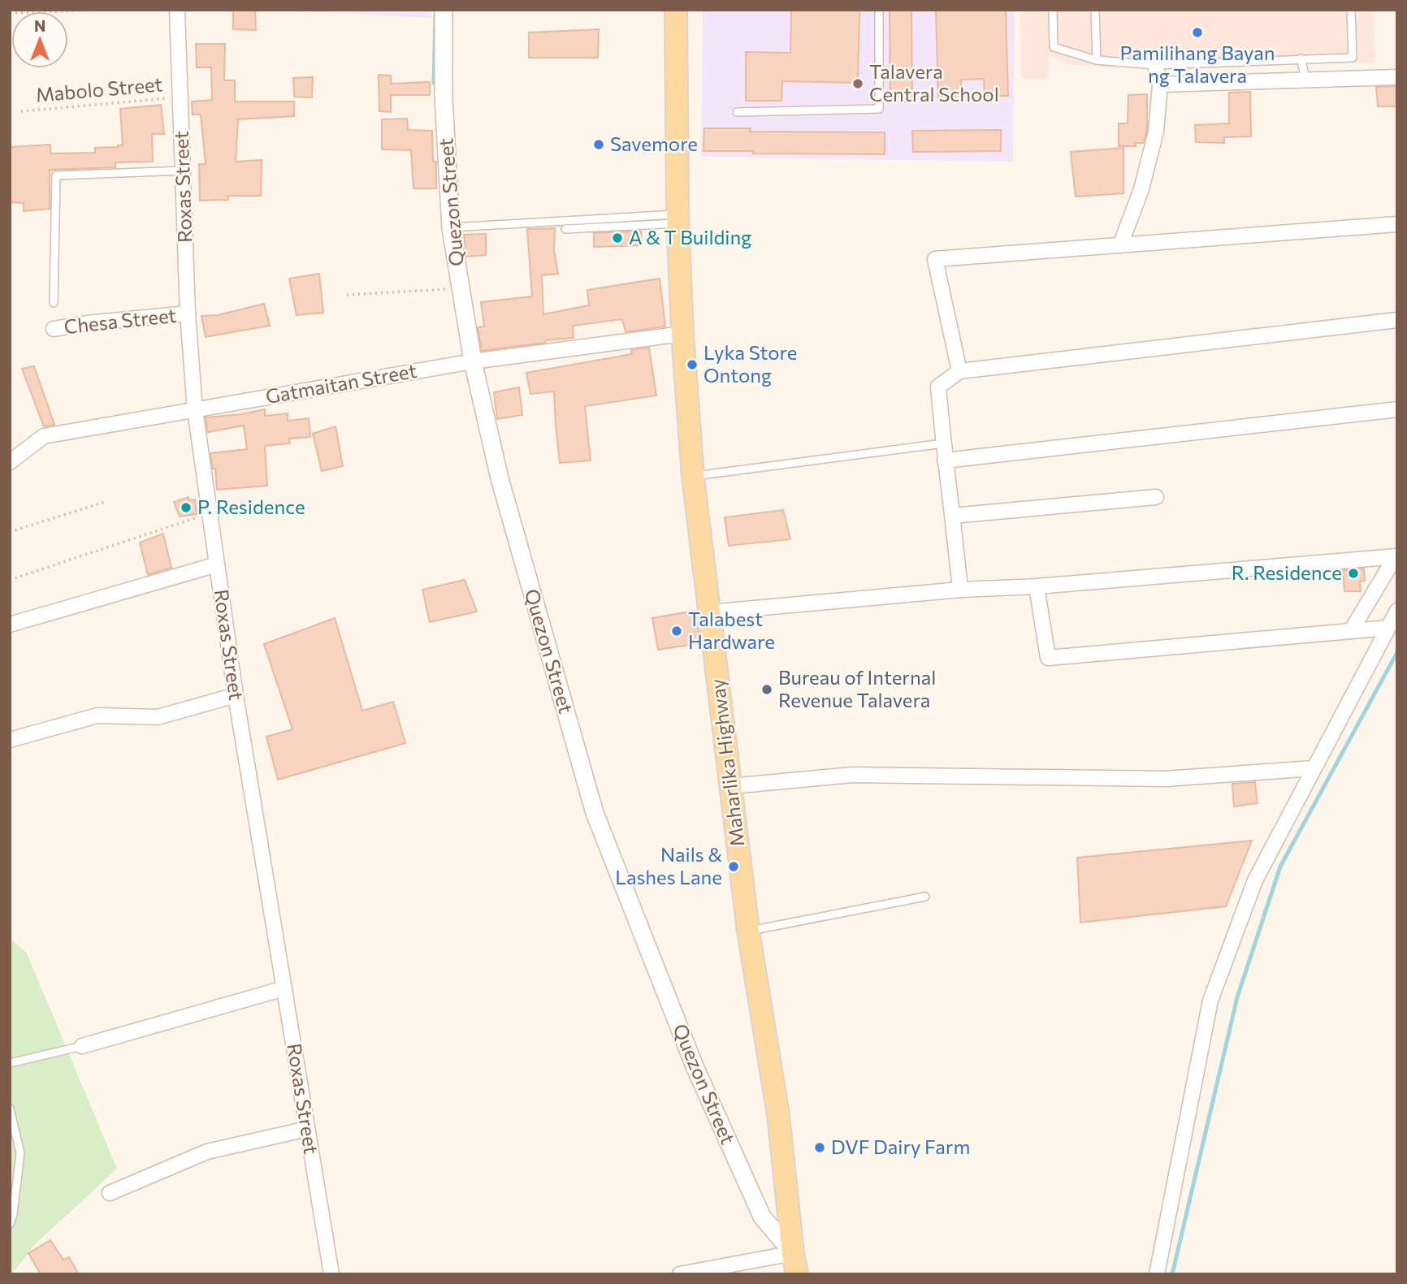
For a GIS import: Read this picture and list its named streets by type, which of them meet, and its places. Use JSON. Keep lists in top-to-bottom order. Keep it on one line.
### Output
{"streets":{"main road":["Maharlika Highway"],"street":["Roxas Street","Quezon Street","Chesa Street","Gatmaitan Street"],"path":["Mabolo Street"]},"crossings":[["Mabolo Street","Roxas Street"],["Roxas Street","Chesa Street"],["Roxas Street","Gatmaitan Street"],["Quezon Street","Gatmaitan Street"],["Quezon Street","Maharlika Highway"],["Gatmaitan Street","Maharlika Highway"]],"places":["Pamilihang Bayan ng Talavera","Talavera Central School","Savemore","A & T Building","Lyka Store Ontong","P. Residence","R. Residence","Talabest Hardware","Bureau of Internal Revenue Talavera","Nails & Lashes Lane","DVF Dairy Farm"],"north":"top"}
